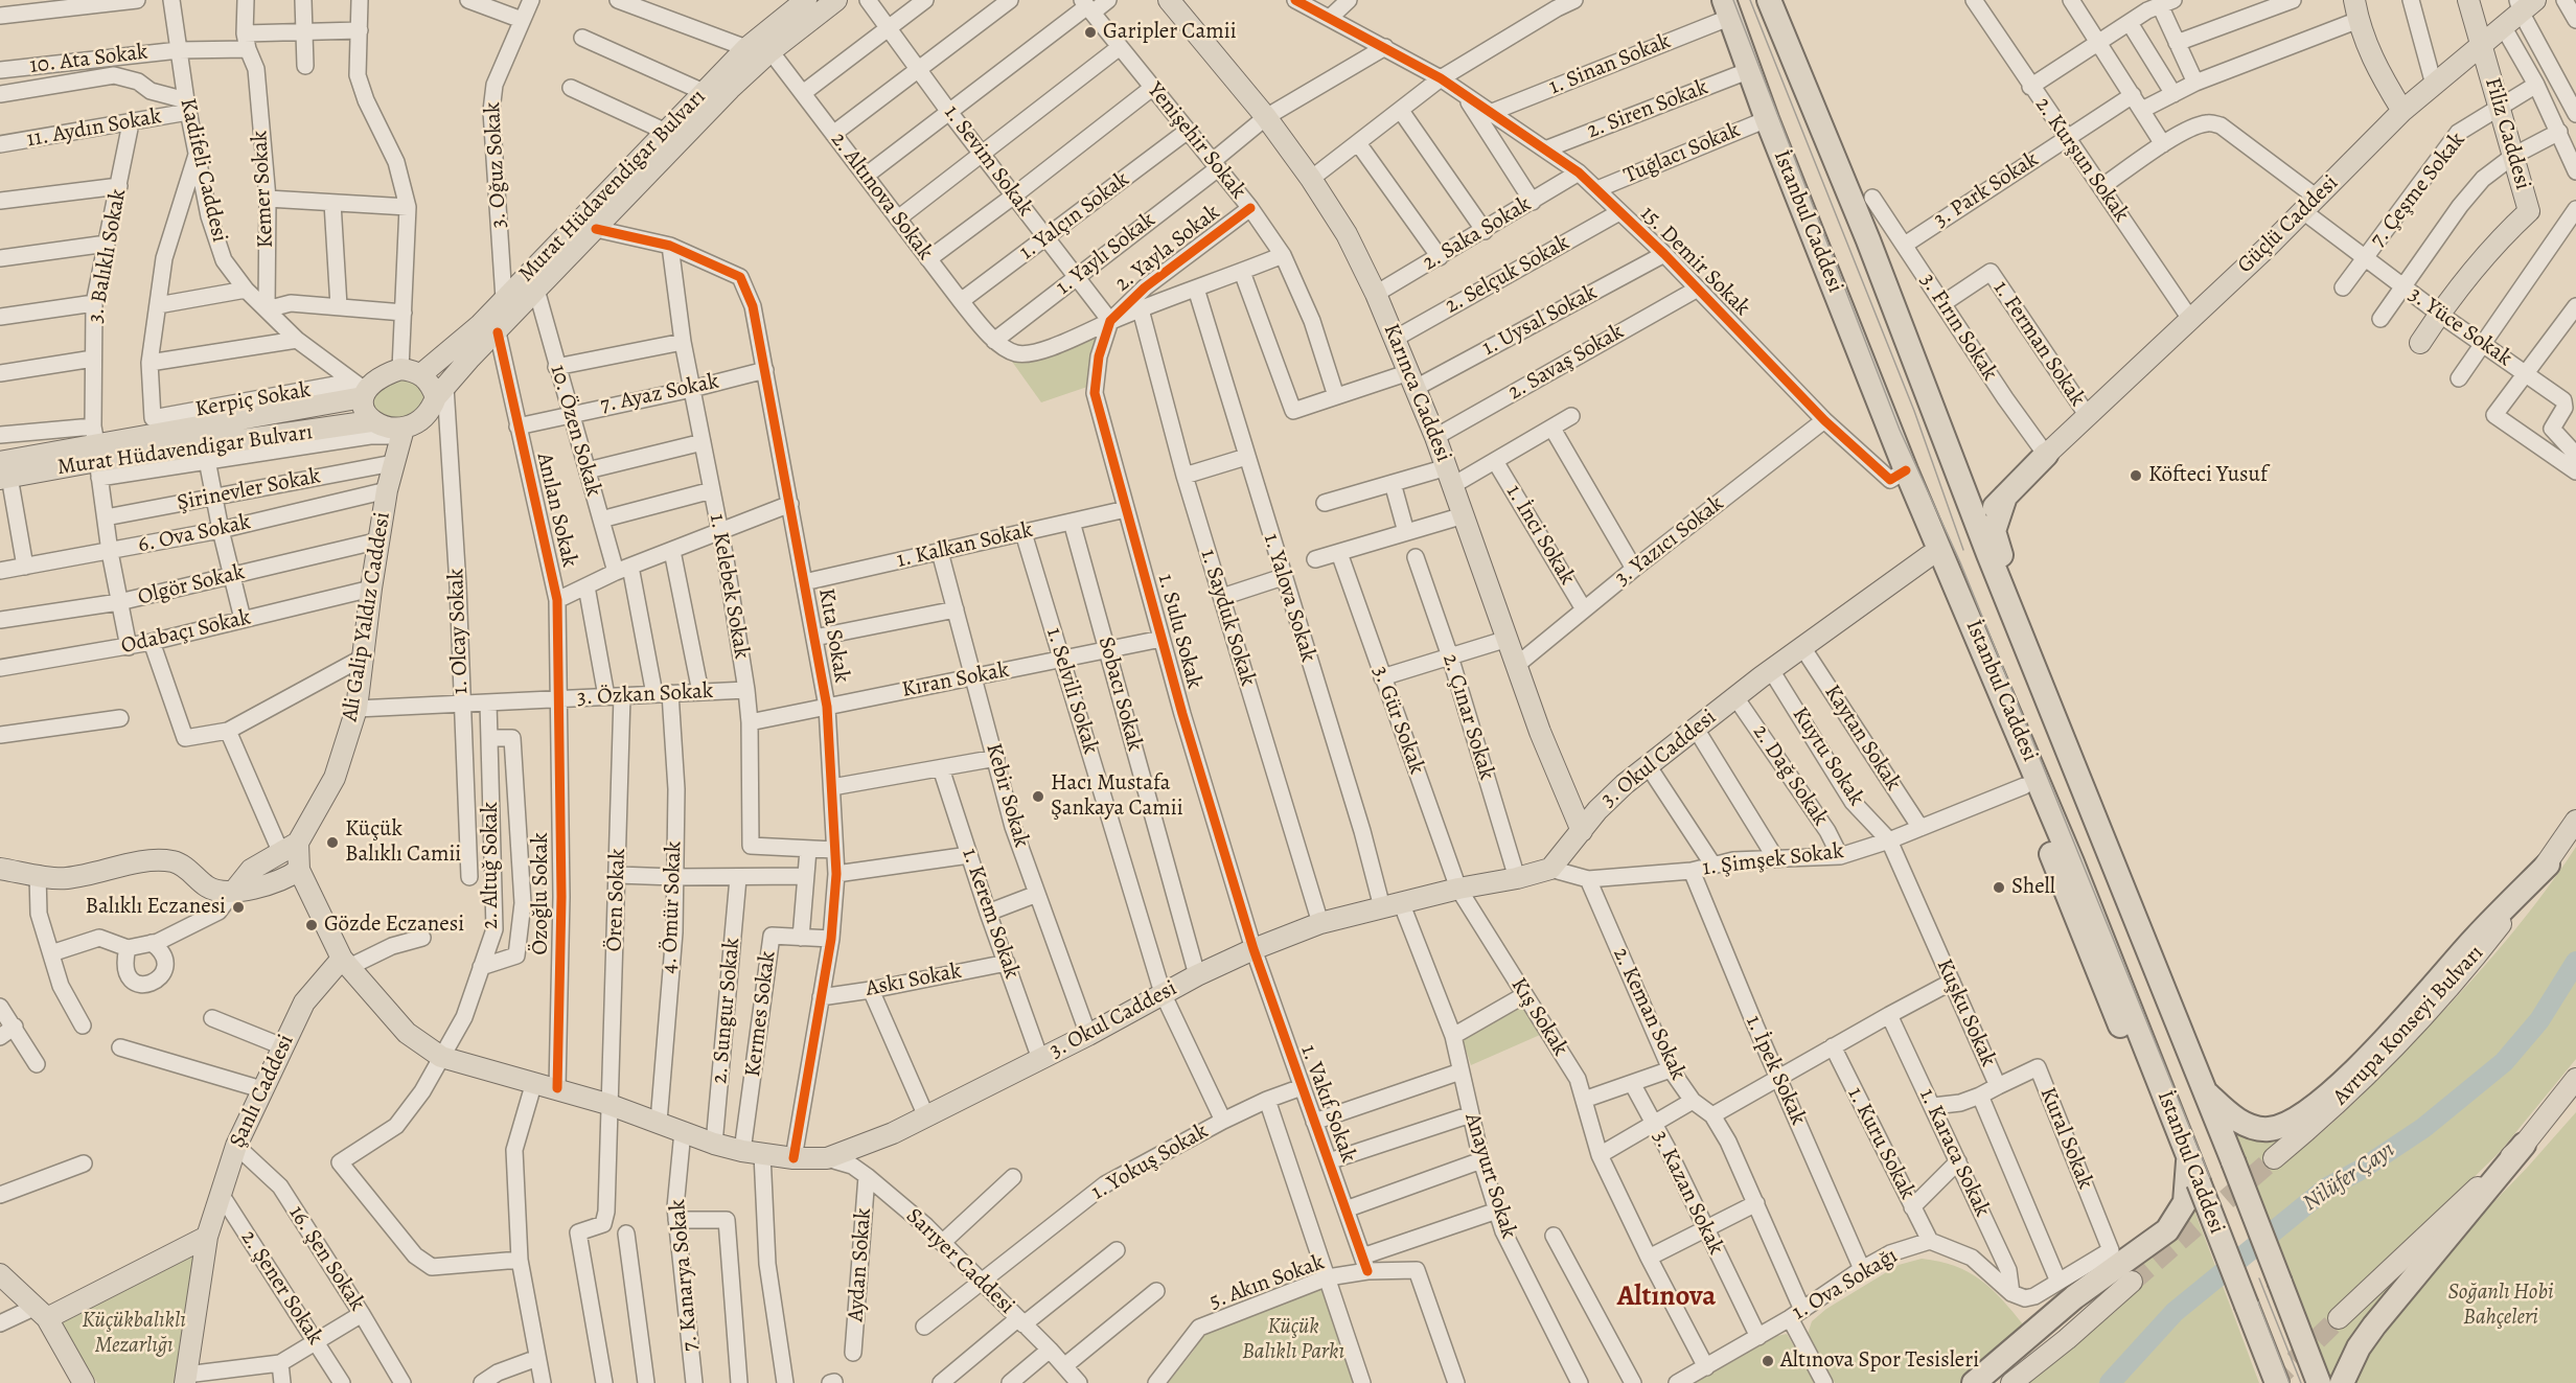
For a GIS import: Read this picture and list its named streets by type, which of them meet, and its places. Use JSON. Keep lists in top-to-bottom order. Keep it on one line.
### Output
{"streets":{"highway":["İstanbul Caddesi"],"main road":["Filiz Caddesi","Murat Hüdavendigar Bulvarı","Güçlü Caddesi","Karınca Caddesi","Ali Galip Yaldız Caddesi","3. Okul Caddesi","Avrupa Konseyi Bulvarı","Şanlı Caddesi"],"street":["10. Ata Sokak","1. Sinan Sokak","2. Siren Sokak","11. Aydın Sokak","Yenişehir Sokak","Tuğlacı Sokak","2. Kurşun Sokak","1. Sevim Sokak","3. Oğuz Sokak","Kadifeli Caddesi","Kemer Sokak","3. Park Sokak","7. Çeşme Sokak","2. Altınova Sokak","1. Yalçın Sokak","2. Saka Sokak","2. Yayla Sokak","1. Yaylı Sokak","3. Balıklı Sokak","15. Demir Sokak","2. Selçuk Sokak","1. Uysal Sokak","3. Fırın Sokak","3. Yüce Sokak","1. Ferman Sokak","2. Savaş Sokak","7. Ayaz Sokak","Kerpiç Sokak","10. Özen Sokak","Şirinevler Sokak","Anılan Sokak","6. Ova Sokak","1. İnci Sokak","3. Yazıcı Sokak","1. Kalkan Sokak","Olgör Sokak","1. Kelebek Sokak","1. Yalova Sokak","1. Sayduk Sokak","1. Olcay Sokak","1. Sulu Sokak","Odabaçı Sokak","Kıta Sokak","Kıran Sokak","1. Selvili Sokak","Sobacı Sokak","3. Özkan Sokak","2. Çınar Sokak","3. Gür Sokak","Kaytan Sokak","Kuytu Sokak","2. Dağ Sokak","Kebir Sokak","1. Şimşek Sokak","2. Altuğ Sokak","Özoğlu Sokak","Ören Sokak","4. Ömür Sokak","1. Kerem Sokak","Askı Sokak","2. Sungur Sokak","Kuşku Sokak","Kermes Sokak","2. Keman Sokak","Kış Sokak","1. İpek Sokak","1. Vakıf Sokak","Kural Sokak","1. Kuru Sokak","1. Karaca Sokak","1. Yokuş Sokak","Anayurt Sokak","3. Kazan Sokak","16. Şen Sokak","Sarıyer Caddesi","Aydan Sokak","7. Kanarya Sokak","5. Akın Sokak","1. Ova Sokağı","2. Şener Sokak"]},"crossings":[["10. Ata Sokak","Kadifeli Caddesi"],["10. Ata Sokak","Kemer Sokak"],["1. Sinan Sokak","İstanbul Caddesi"],["1. Sinan Sokak","15. Demir Sokak"],["2. Siren Sokak","İstanbul Caddesi"],["2. Siren Sokak","15. Demir Sokak"],["11. Aydın Sokak","Kadifeli Caddesi"],["11. Aydın Sokak","3. Balıklı Sokak"],["Filiz Caddesi","7. Çeşme Sokak"],["Filiz Caddesi","Güçlü Caddesi"],["Filiz Caddesi","3. Yüce Sokak"],["Yenişehir Sokak","1. Yalçın Sokak"],["Yenişehir Sokak","2. Yayla Sokak"],["Yenişehir Sokak","1. Yaylı Sokak"],["Yenişehir Sokak","1. Uysal Sokak"],["Tuğlacı Sokak","İstanbul Caddesi"],["Tuğlacı Sokak","15. Demir Sokak"],["2. Kurşun Sokak","3. Park Sokak"],["2. Kurşun Sokak","Güçlü Caddesi"],["2. Kurşun Sokak","3. Yüce Sokak"],["1. Sevim Sokak","1. Yalçın Sokak"],["1. Sevim Sokak","2. Yayla Sokak"],["1. Sevim Sokak","1. Yaylı Sokak"],["1. Sevim Sokak","1. Sulu Sokak"],["3. Oğuz Sokak","Murat Hüdavendigar Bulvarı"],["Kadifeli Caddesi","Murat Hüdavendigar Bulvarı"],["Kadifeli Caddesi","Kemer Sokak"],["Kadifeli Caddesi","Kerpiç Sokak"],["Kadifeli Caddesi","Ali Galip Yaldız Caddesi"],["Kadifeli Caddesi","1. Olcay Sokak"],["Murat Hüdavendigar Bulvarı","2. Altınova Sokak"],["Murat Hüdavendigar Bulvarı","3. Balıklı Sokak"],["Murat Hüdavendigar Bulvarı","Kerpiç Sokak"],["Murat Hüdavendigar Bulvarı","10. Özen Sokak"],["Murat Hüdavendigar Bulvarı","Anılan Sokak"],["Murat Hüdavendigar Bulvarı","Ali Galip Yaldız Caddesi"],["Murat Hüdavendigar Bulvarı","1. Olcay Sokak"],["Murat Hüdavendigar Bulvarı","Kıta Sokak"],["3. Park Sokak","3. Fırın Sokak"],["7. Çeşme Sokak","3. Yüce Sokak"],["2. Altınova Sokak","1. Yalçın Sokak"],["2. Altınova Sokak","1. Yaylı Sokak"],["İstanbul Caddesi","15. Demir Sokak"],["İstanbul Caddesi","3. Okul Caddesi"],["Güçlü Caddesi","3. Fırın Sokak"],["Güçlü Caddesi","3. Yüce Sokak"],["Güçlü Caddesi","1. Ferman Sokak"],["2. Saka Sokak","15. Demir Sokak"],["2. Saka Sokak","Karınca Caddesi"],["2. Yayla Sokak","1. Sulu Sokak"],["1. Yaylı Sokak","15. Demir Sokak"],["1. Yaylı Sokak","Karınca Caddesi"],["3. Balıklı Sokak","Şirinevler Sokak"],["3. Balıklı Sokak","6. Ova Sokak"],["3. Balıklı Sokak","Olgör Sokak"],["3. Balıklı Sokak","Odabaçı Sokak"],["15. Demir Sokak","2. Selçuk Sokak"],["15. Demir Sokak","1. Uysal Sokak"],["15. Demir Sokak","2. Savaş Sokak"],["15. Demir Sokak","3. Yazıcı Sokak"],["2. Selçuk Sokak","Karınca Caddesi"],["1. Uysal Sokak","Karınca Caddesi"],["3. Fırın Sokak","1. Ferman Sokak"],["2. Savaş Sokak","Karınca Caddesi"],["Karınca Caddesi","3. Yazıcı Sokak"],["Karınca Caddesi","3. Okul Caddesi"],["7. Ayaz Sokak","10. Özen Sokak"],["7. Ayaz Sokak","Anılan Sokak"],["7. Ayaz Sokak","1. Kelebek Sokak"],["7. Ayaz Sokak","Kıta Sokak"],["Kerpiç Sokak","Ali Galip Yaldız Caddesi"],["Kerpiç Sokak","1. Olcay Sokak"],["10. Özen Sokak","4. Ömür Sokak"],["Şirinevler Sokak","Ali Galip Yaldız Caddesi"],["Anılan Sokak","3. Özkan Sokak"],["Anılan Sokak","Özoğlu Sokak"],["6. Ova Sokak","Ali Galip Yaldız Caddesi"],["1. İnci Sokak","3. Yazıcı Sokak"],["1. Kalkan Sokak","1. Sulu Sokak"],["1. Kalkan Sokak","Kıta Sokak"],["1. Kalkan Sokak","1. Selvili Sokak"],["1. Kalkan Sokak","Sobacı Sokak"],["1. Kalkan Sokak","Kebir Sokak"],["Olgör Sokak","Ali Galip Yaldız Caddesi"],["1. Kelebek Sokak","Kıta Sokak"],["1. Kelebek Sokak","Kıran Sokak"],["1. Kelebek Sokak","3. Özkan Sokak"],["1. Yalova Sokak","3. Okul Caddesi"],["1. Yalova Sokak","Anayurt Sokak"],["Ali Galip Yaldız Caddesi","1. Olcay Sokak"],["Ali Galip Yaldız Caddesi","Odabaçı Sokak"],["Ali Galip Yaldız Caddesi","3. Özkan Sokak"],["1. Sayduk Sokak","3. Okul Caddesi"],["1. Olcay Sokak","3. Özkan Sokak"],["1. Sulu Sokak","Kıran Sokak"],["1. Sulu Sokak","3. Okul Caddesi"],["1. Sulu Sokak","1. Vakıf Sokak"],["Kıta Sokak","Kıran Sokak"],["Kıta Sokak","3. Okul Caddesi"],["Kıta Sokak","Askı Sokak"],["Kıta Sokak","Kermes Sokak"],["Kıran Sokak","1. Selvili Sokak"],["Kıran Sokak","Sobacı Sokak"],["Kıran Sokak","Kebir Sokak"],["1. Selvili Sokak","3. Okul Caddesi"],["1. Selvili Sokak","1. Yokuş Sokak"],["Sobacı Sokak","3. Okul Caddesi"],["3. Özkan Sokak","2. Altuğ Sokak"],["3. Özkan Sokak","Özoğlu Sokak"],["3. Özkan Sokak","Ören Sokak"],["3. Özkan Sokak","4. Ömür Sokak"],["2. Çınar Sokak","3. Okul Caddesi"],["3. Gür Sokak","3. Okul Caddesi"],["3. Gür Sokak","Kış Sokak"],["Kaytan Sokak","3. Okul Caddesi"],["Kaytan Sokak","1. Şimşek Sokak"],["Kuytu Sokak","3. Okul Caddesi"],["Kuytu Sokak","1. Şimşek Sokak"],["Kuytu Sokak","Kuşku Sokak"],["3. Okul Caddesi","2. Dağ Sokak"],["3. Okul Caddesi","Kebir Sokak"],["3. Okul Caddesi","1. Şimşek Sokak"],["3. Okul Caddesi","2. Altuğ Sokak"],["3. Okul Caddesi","Özoğlu Sokak"],["3. Okul Caddesi","Ören Sokak"],["3. Okul Caddesi","4. Ömür Sokak"],["3. Okul Caddesi","1. Kerem Sokak"],["3. Okul Caddesi","2. Sungur Sokak"],["3. Okul Caddesi","Kermes Sokak"],["3. Okul Caddesi","Kış Sokak"],["3. Okul Caddesi","Şanlı Caddesi"],["3. Okul Caddesi","1. Vakıf Sokak"],["3. Okul Caddesi","Sarıyer Caddesi"],["3. Okul Caddesi","7. Kanarya Sokak"],["2. Dağ Sokak","1. Şimşek Sokak"],["1. Şimşek Sokak","Kuşku Sokak"],["1. Şimşek Sokak","2. Keman Sokak"],["1. Şimşek Sokak","1. İpek Sokak"],["1. Kerem Sokak","Askı Sokak"],["Kuşku Sokak","Kural Sokak"],["2. Keman Sokak","1. Ova Sokağı"],["Kış Sokak","1. Ova Sokağı"],["1. İpek Sokak","1. Ova Sokağı"],["Şanlı Caddesi","16. Şen Sokak"],["Şanlı Caddesi","2. Şener Sokak"],["1. Vakıf Sokak","1. Yokuş Sokak"],["1. Vakıf Sokak","5. Akın Sokak"],["1. Kuru Sokak","1. Ova Sokağı"],["1. Yokuş Sokak","Sarıyer Caddesi"],["3. Kazan Sokak","1. Ova Sokağı"],["Sarıyer Caddesi","Aydan Sokak"]],"districts":["Altınova"],"water":["Nilüfer Çayı"],"parks":["Soğanlı Hobi Bahçeleri","Küçükbalıklı Mezarlığı","Küçük Balıklı Parkı"],"places":["Garipler Camii","Köfteci Yusuf","Hacı Mustafa Şankaya Camii","Küçük Balıklı Camii","Shell","Balıklı Eczanesi","Gözde Eczanesi","Altınova Spor Tesisleri"]}
